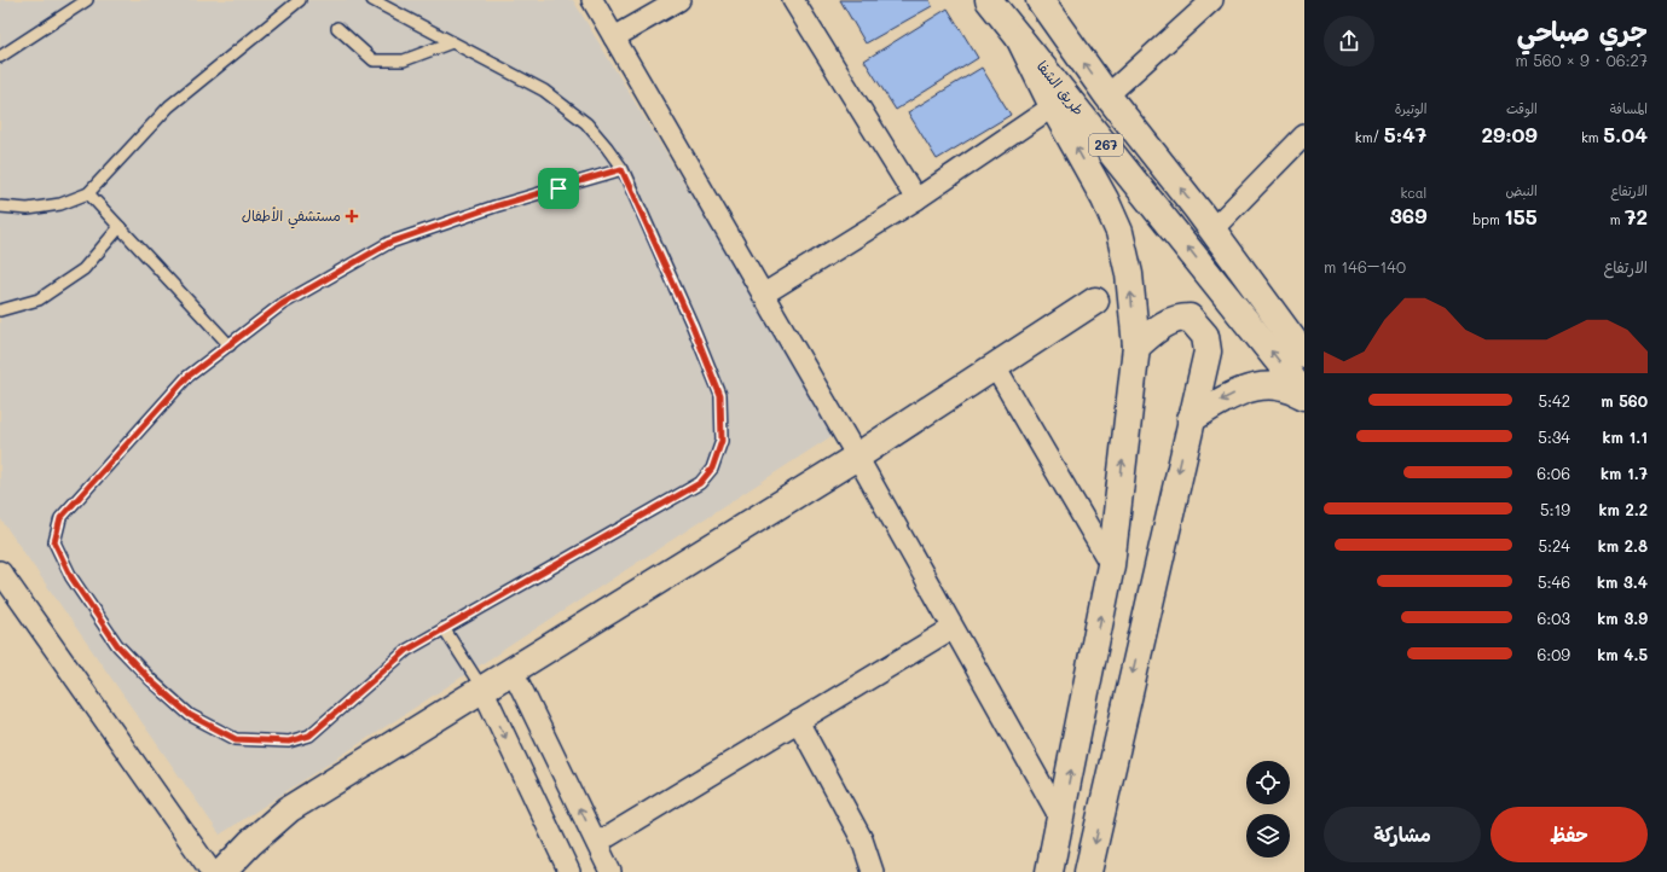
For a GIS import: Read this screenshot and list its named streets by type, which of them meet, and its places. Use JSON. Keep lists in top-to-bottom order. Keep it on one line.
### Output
{"streets":{"main road":["طريق الشفا","267"]},"places":{"health":["مستشفي الأطفال"]},"page":{"heading":["جري صباحي","06:27 · 9 × 560 m"],"stats":[["المسافة","5.04 km"],["الوقت","29:09"],["الوتيرة","5:47 /km"],["الارتفاع","72 m"],["النبض","155 bpm"],["kcal","369"]],"chart":["الارتفاع","140–146 m"],"list":[{"name":"560 m","note":"5:42"},{"name":"1.1 km","note":"5:34"},{"name":"1.7 km","note":"6:06"},{"name":"2.2 km","note":"5:19"},{"name":"2.8 km","note":"5:24"},{"name":"3.4 km","note":"5:46"},{"name":"3.9 km","note":"6:03"},{"name":"4.5 km","note":"6:09"}],"buttons":["حفظ","مشاركة"]}}
